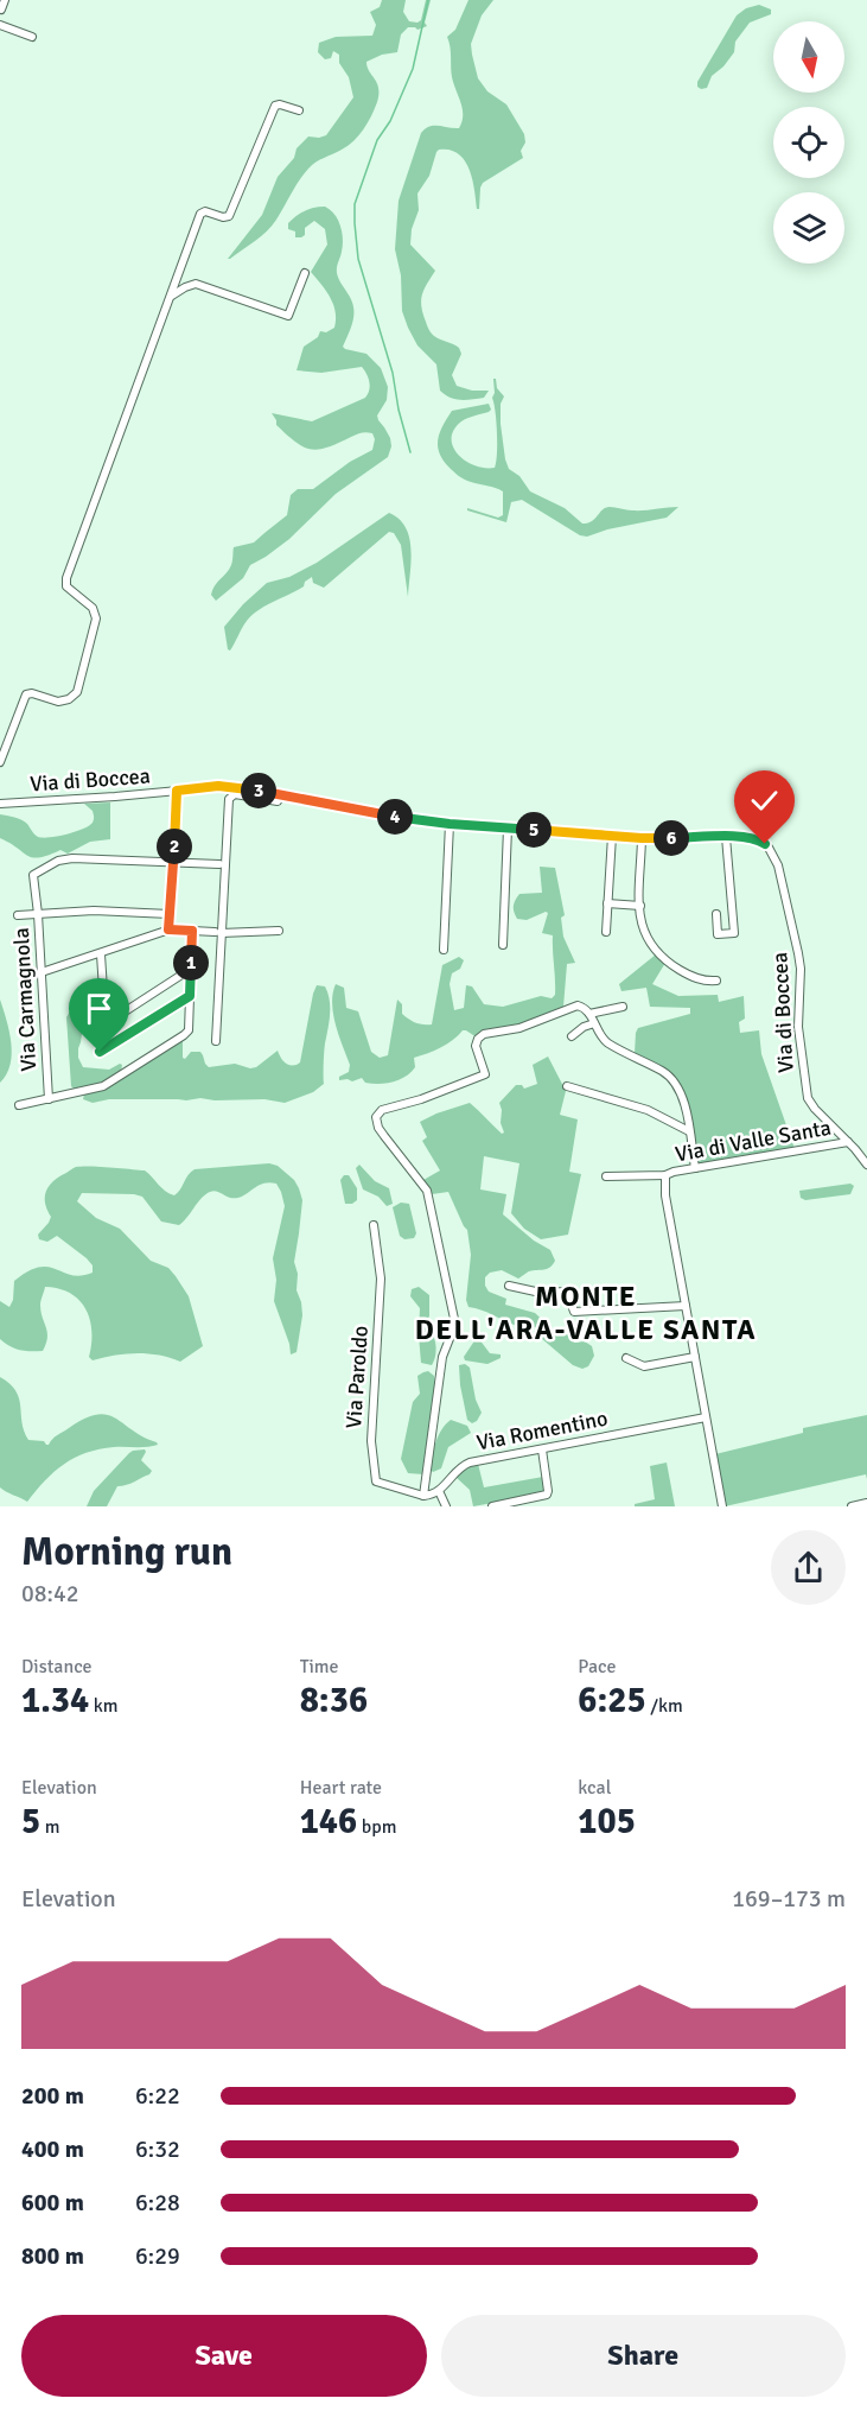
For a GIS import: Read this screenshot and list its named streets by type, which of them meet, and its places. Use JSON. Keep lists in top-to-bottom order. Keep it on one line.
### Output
{"streets":{"street":["Via di Boccea","Via Carmagnola","Via di Valle Santa","Via Paroldo","Via Romentino"]},"crossings":[["Via di Boccea","Via di Valle Santa"],["Via Paroldo","Via Romentino"]],"districts":["MONTE DELL'ARA-VALLE SANTA"],"north":"bottom","page":{"pins":["3","4","5","6","2","1"],"heading":["Morning run","08:42"],"stats":[["Distance","1.34 km"],["Time","8:36"],["Pace","6:25 /km"],["Elevation","5 m"],["Heart rate","146 bpm"],["kcal","105"]],"chart":["Elevation","169–173 m"],"list":[{"name":"200 m","note":"6:22"},{"name":"400 m","note":"6:32"},{"name":"600 m","note":"6:28"},{"name":"800 m","note":"6:29"}],"buttons":["Save","Share"]}}
